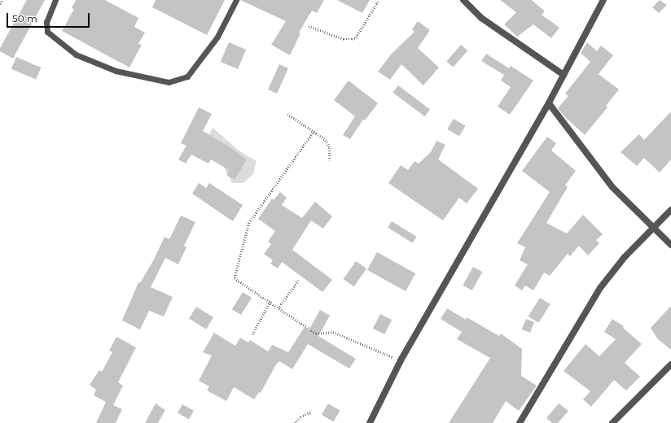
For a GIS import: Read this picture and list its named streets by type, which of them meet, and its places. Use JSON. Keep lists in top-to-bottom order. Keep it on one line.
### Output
{"scale_bar":"50 m"}
